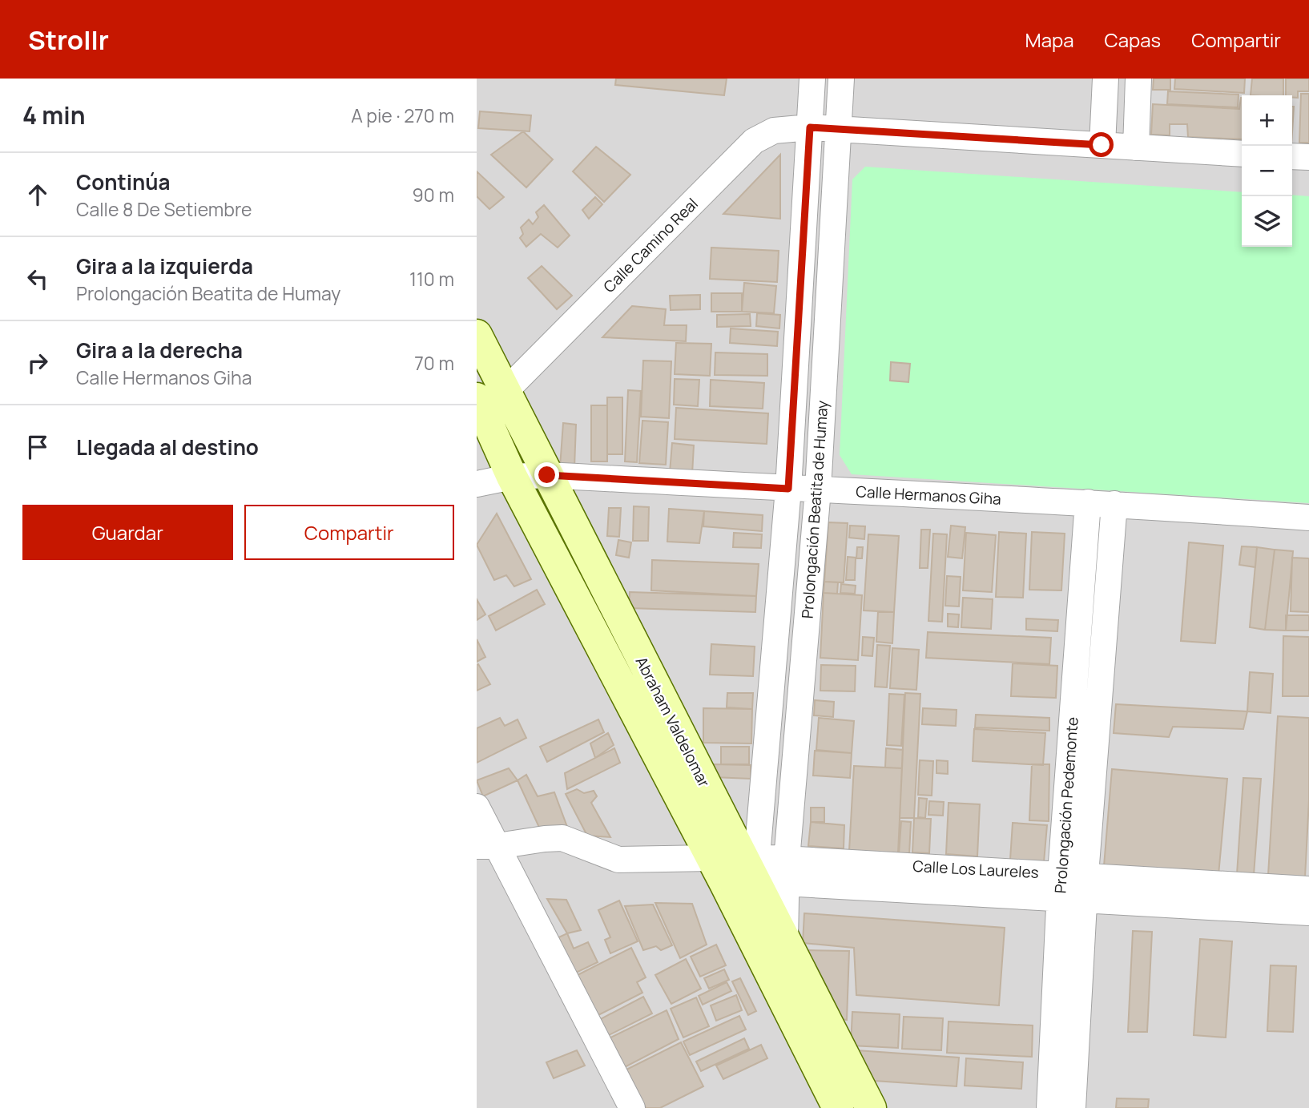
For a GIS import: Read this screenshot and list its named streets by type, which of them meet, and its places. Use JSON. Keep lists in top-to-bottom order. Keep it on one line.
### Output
{"streets":{"main road":["Abraham Valdelomar"],"street":["Calle Camino Real","Calle Hermanos Giha","Prolongación Beatita de Humay","Prolongación Pedemonte","Calle Los Laureles"]},"crossings":[["Calle Camino Real","Prolongación Beatita de Humay"],["Calle Camino Real","Abraham Valdelomar"],["Calle Hermanos Giha","Prolongación Beatita de Humay"],["Calle Hermanos Giha","Abraham Valdelomar"],["Calle Hermanos Giha","Prolongación Pedemonte"],["Prolongación Beatita de Humay","Abraham Valdelomar"],["Prolongación Beatita de Humay","Calle Los Laureles"],["Abraham Valdelomar","Calle Los Laureles"],["Prolongación Pedemonte","Calle Los Laureles"]],"page":{"header":"Strollr","nav":["Mapa","Capas","Compartir"],"heading":["4 min","A pie · 270 m"],"map_buttons":["+","−"],"list":[["Continúa","Calle 8 De Setiembre","90 m"],["Gira a la izquierda","Prolongación Beatita de Humay","110 m"],["Gira a la derecha","Calle Hermanos Giha","70 m"],"Llegada al destino"],"buttons":["Guardar","Compartir"]}}
